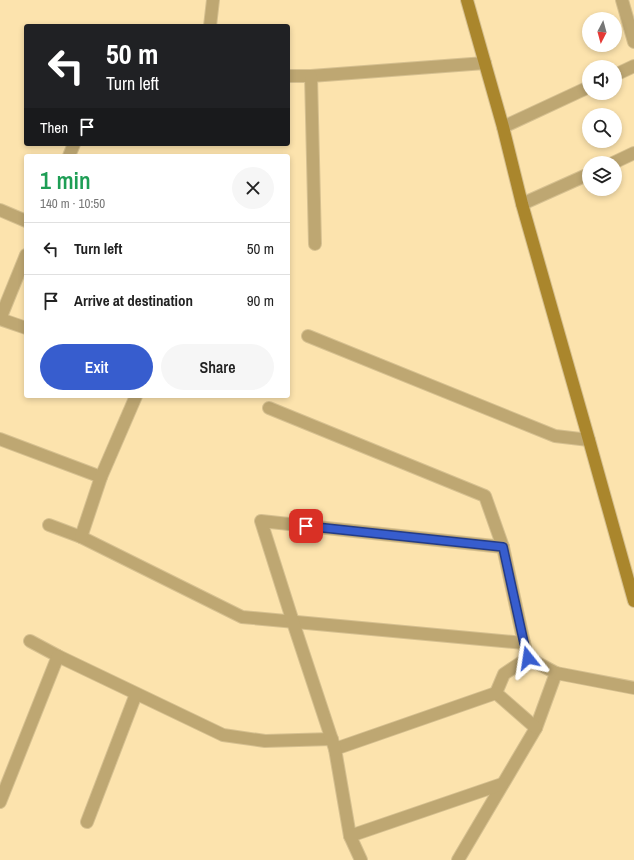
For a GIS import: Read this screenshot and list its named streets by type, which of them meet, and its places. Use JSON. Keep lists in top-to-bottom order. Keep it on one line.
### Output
{"north":"bottom","page":{"turn":["50 m","Turn left"],"then":"Then","heading":["1 min","140 m · 10:50"],"list":[{"name":"Turn left","value":"50 m"},{"name":"Arrive at destination","value":"90 m"}],"buttons":["Exit","Share"]}}
